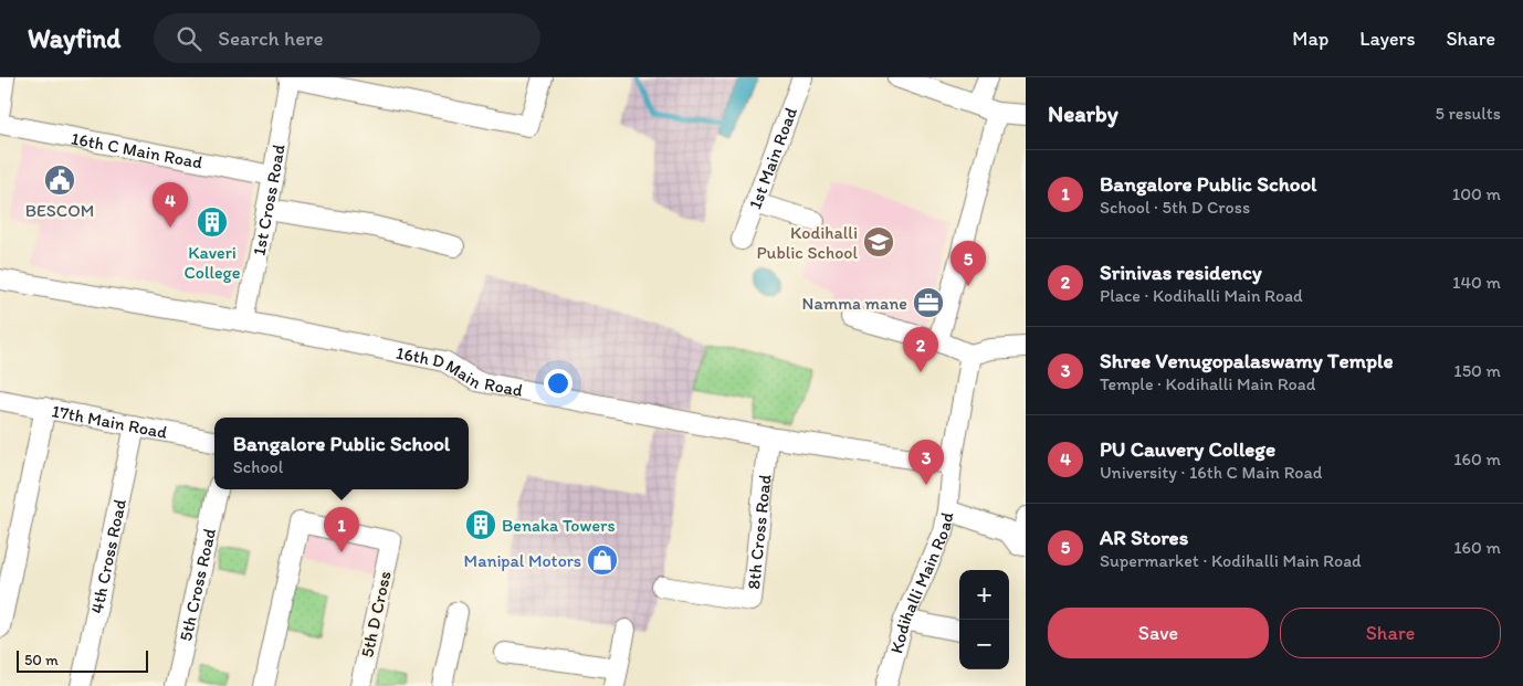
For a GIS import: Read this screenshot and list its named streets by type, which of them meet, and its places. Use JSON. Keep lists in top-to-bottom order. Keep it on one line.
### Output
{"streets":{"street":["16th C Main Road","1st Main Road","1st Cross Road","16th D Main Road","17th Main Road","8th Cross Road","4th Cross Road","Kodihalli Main Road","5th Cross Road","5th D Cross"]},"crossings":[["16th C Main Road","1st Cross Road"],["1st Cross Road","16th D Main Road"],["16th D Main Road","8th Cross Road"],["16th D Main Road","Kodihalli Main Road"],["17th Main Road","4th Cross Road"]],"places":{"public building":["BESCOM"],"building":["Kaveri College","Benaka Towers"],"school or university":["Kodihalli Public School"],"office":["Namma mane"],"shop":["Manipal Motors"]},"scale_bar":"50 m","page":{"header":"Wayfind","search":"Search here","nav":["Map","Layers","Share"],"heading":["Nearby","5 results"],"list":[{"mark":"1","name":"Bangalore Public School","note":"School · 5th D Cross","value":"100 m"},{"mark":"2","name":"Srinivas residency","note":"Place · Kodihalli Main Road","value":"140 m"},{"mark":"3","name":"Shree Venugopalaswamy Temple","note":"Temple · Kodihalli Main Road","value":"150 m"},{"mark":"4","name":"PU Cauvery College","note":"University · 16th C Main Road","value":"160 m"},{"mark":"5","name":"AR Stores","note":"Supermarket · Kodihalli Main Road","value":"160 m"}],"pins":["4","5","2","3","1"],"popup":["Bangalore Public School","School"],"map_buttons":["+","−"],"buttons":["Save","Share"],"scale":"50 m"}}
